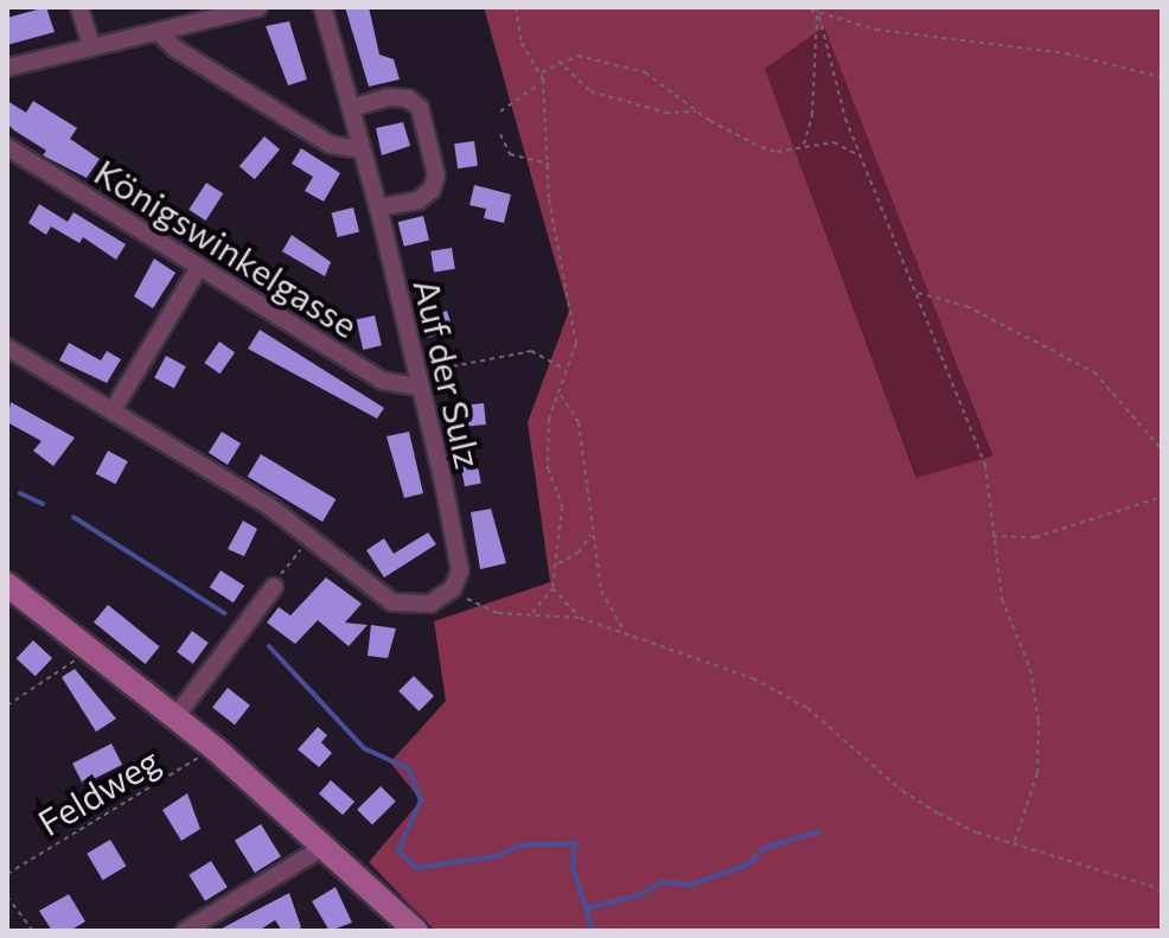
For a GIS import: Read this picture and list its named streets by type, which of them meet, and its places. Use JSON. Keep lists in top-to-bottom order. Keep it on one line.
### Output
{"streets":{"street":["Königswinkelgasse","Auf der Sulz"],"path":["Feldweg"]},"crossings":[["Königswinkelgasse","Auf der Sulz"]]}
